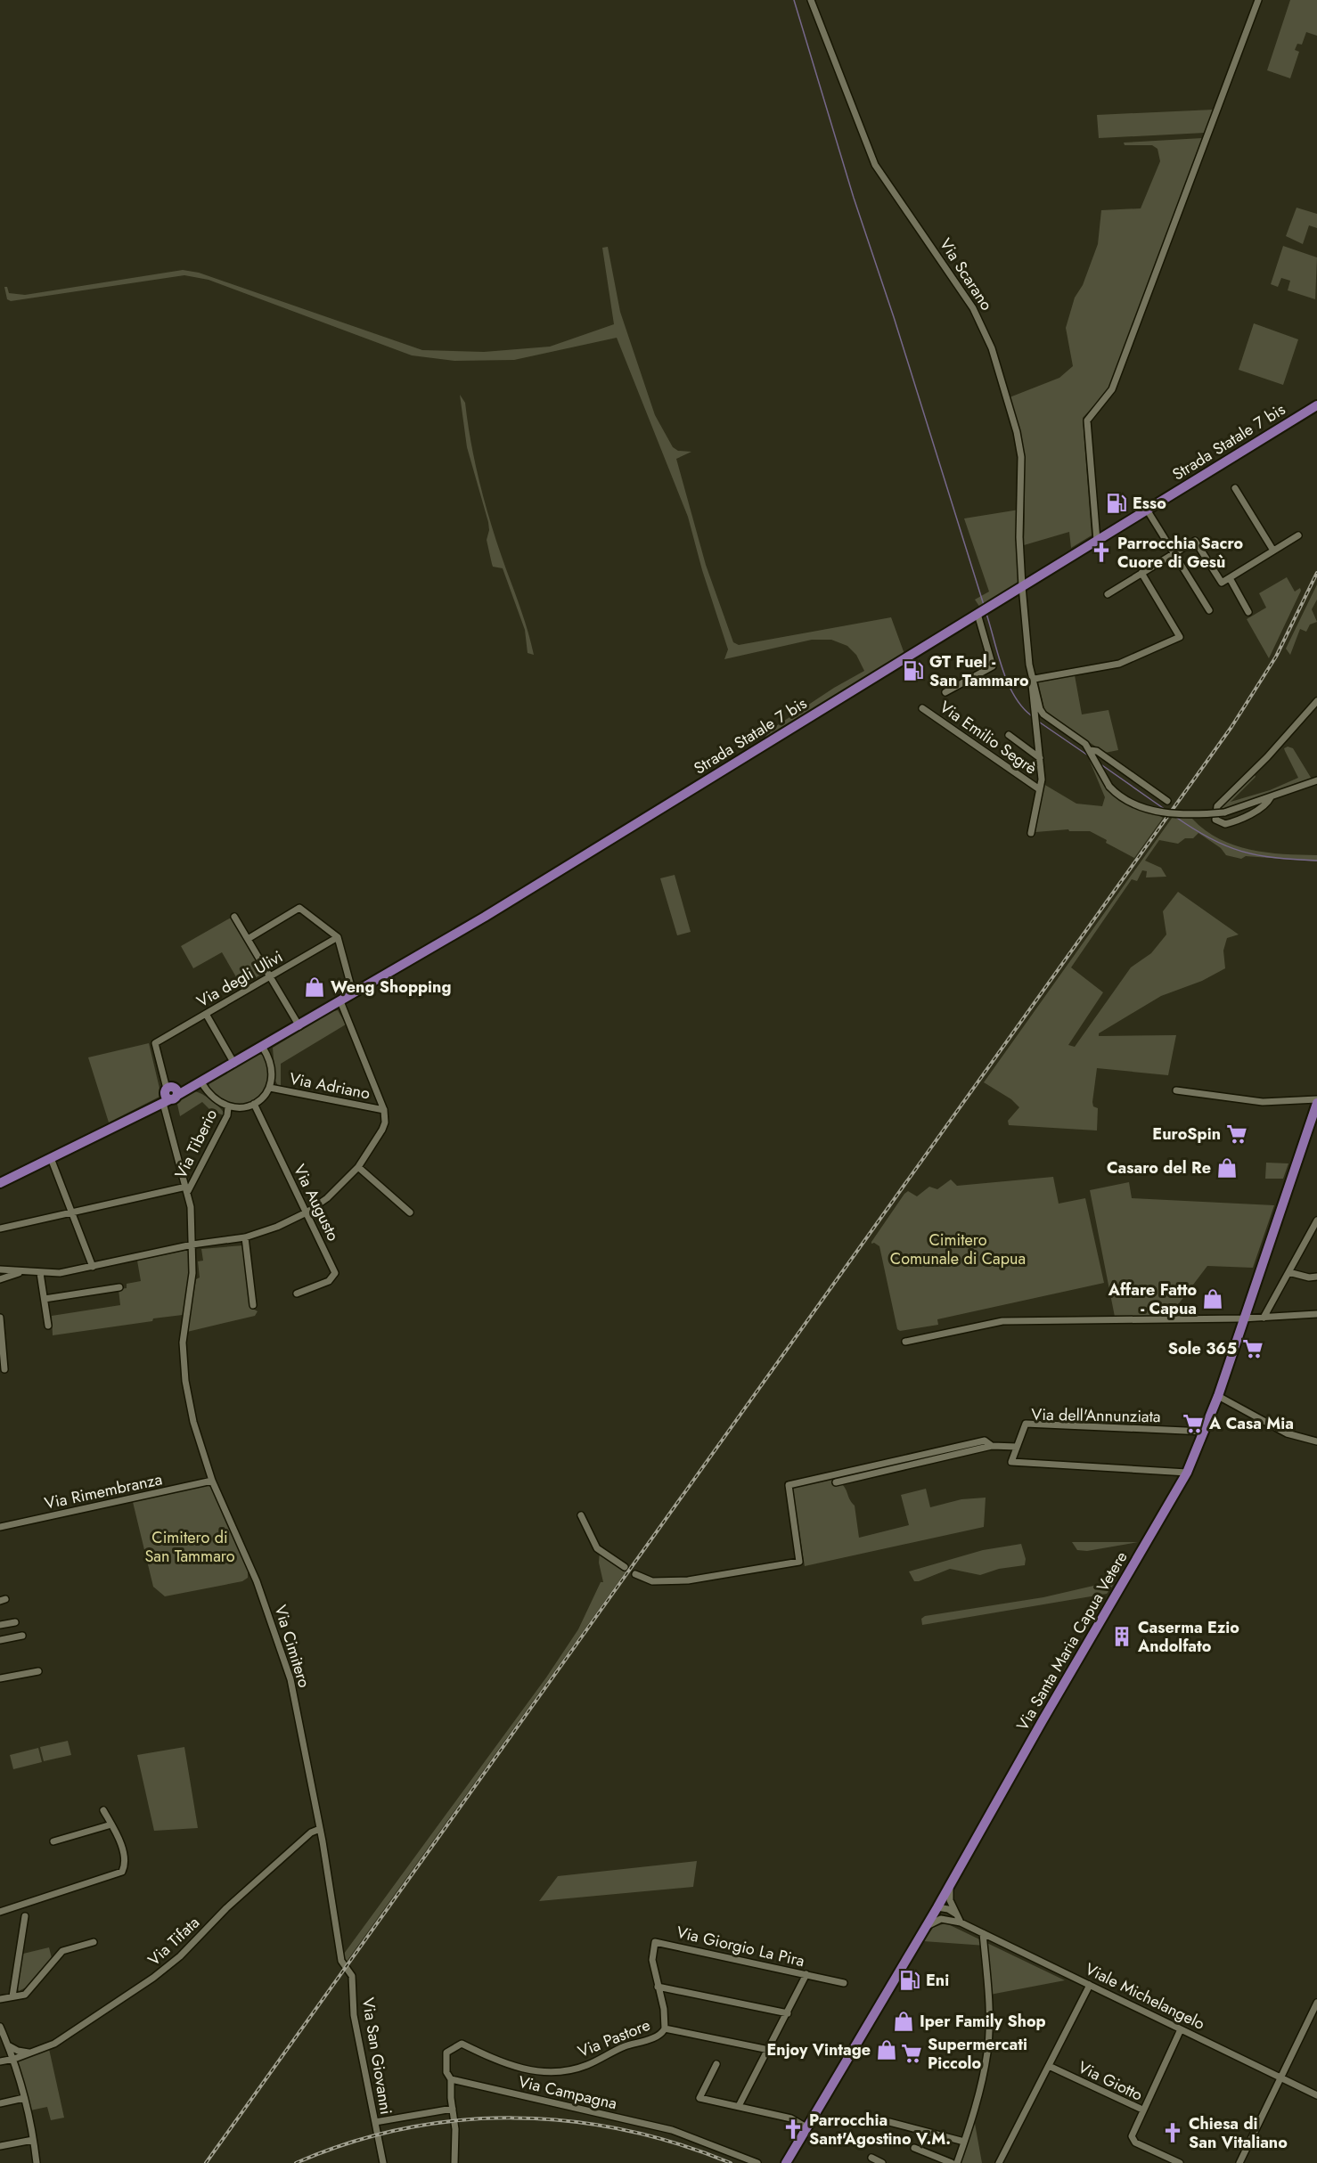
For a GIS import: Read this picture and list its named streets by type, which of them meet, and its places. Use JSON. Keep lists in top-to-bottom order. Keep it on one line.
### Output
{"streets":{"main road":["Strada Statale 7 bis","Via Santa Maria Capua Vetere"],"street":["Via Scarano","Via Emilio Segrè","Via degli Ulivi","Via Adriano","Via Tiberio","Via Augusto","Via dell'Annunziata","Via Rimembranza","Via Cimitero","Via Tifata","Via Giorgio La Pira","Viale Michelangelo","Via Pastore","Via San Giovanni","Via Giotto","Via Campagna"]},"crossings":[["Via Scarano","Strada Statale 7 bis"],["Strada Statale 7 bis","Via Cimitero"],["Via degli Ulivi","Via Cimitero"],["Via Tiberio","Via Cimitero"],["Via dell'Annunziata","Via Santa Maria Capua Vetere"],["Via Rimembranza","Via Cimitero"],["Via Cimitero","Via Tifata"],["Via Cimitero","Via San Giovanni"],["Via Tifata","Via San Giovanni"],["Via Giorgio La Pira","Via Pastore"],["Via Pastore","Via Campagna"]],"parks":["Cimitero Comunale di Capua","Cimitero di San Tammaro"],"places":{"fuel station":["Esso","GT Fuel - San Tammaro","Eni"],"church":["Parrocchia Sacro Cuore di Gesù","Parrocchia Sant'Agostino V.M.","Chiesa di San Vitaliano"],"shop":["Weng Shopping","Casaro del Re","Affare Fatto - Capua","Iper Family Shop","Enjoy Vintage"],"supermarket":["EuroSpin","Sole 365","A Casa Mia","Supermercati Piccolo"],"building":["Caserma Ezio Andolfato"]}}
